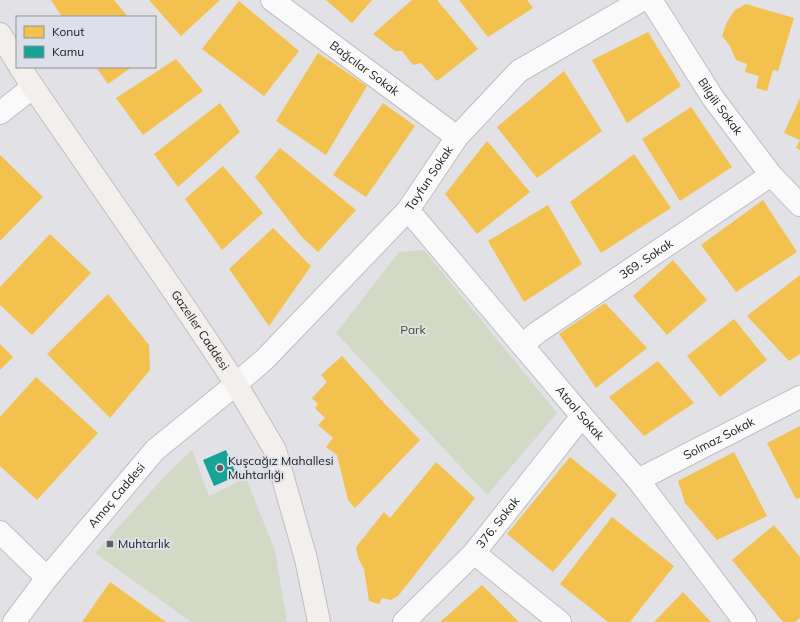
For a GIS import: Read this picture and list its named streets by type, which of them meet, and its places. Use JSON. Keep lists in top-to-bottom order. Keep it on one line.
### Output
{"streets":{"main road":["Gazeller Caddesi"],"street":["Bağcılar Sokak","Bilgili Sokak","Tayfun Sokak","369. Sokak","Ataol Sokak","Solmaz Sokak","Amaç Caddesi","376. Sokak"]},"crossings":[["Bağcılar Sokak","Tayfun Sokak"],["Bilgili Sokak","369. Sokak"],["Tayfun Sokak","Gazeller Caddesi"],["Tayfun Sokak","Ataol Sokak"],["Tayfun Sokak","Amaç Caddesi"],["369. Sokak","Ataol Sokak"],["Gazeller Caddesi","Amaç Caddesi"],["Ataol Sokak","Solmaz Sokak"],["Ataol Sokak","376. Sokak"]],"parks":["Park"],"places":{"other":["Kuşcağız Mahallesi Muhtarlığı"],"transit":["Muhtarlık"]},"legend":["Konut","Kamu"]}
